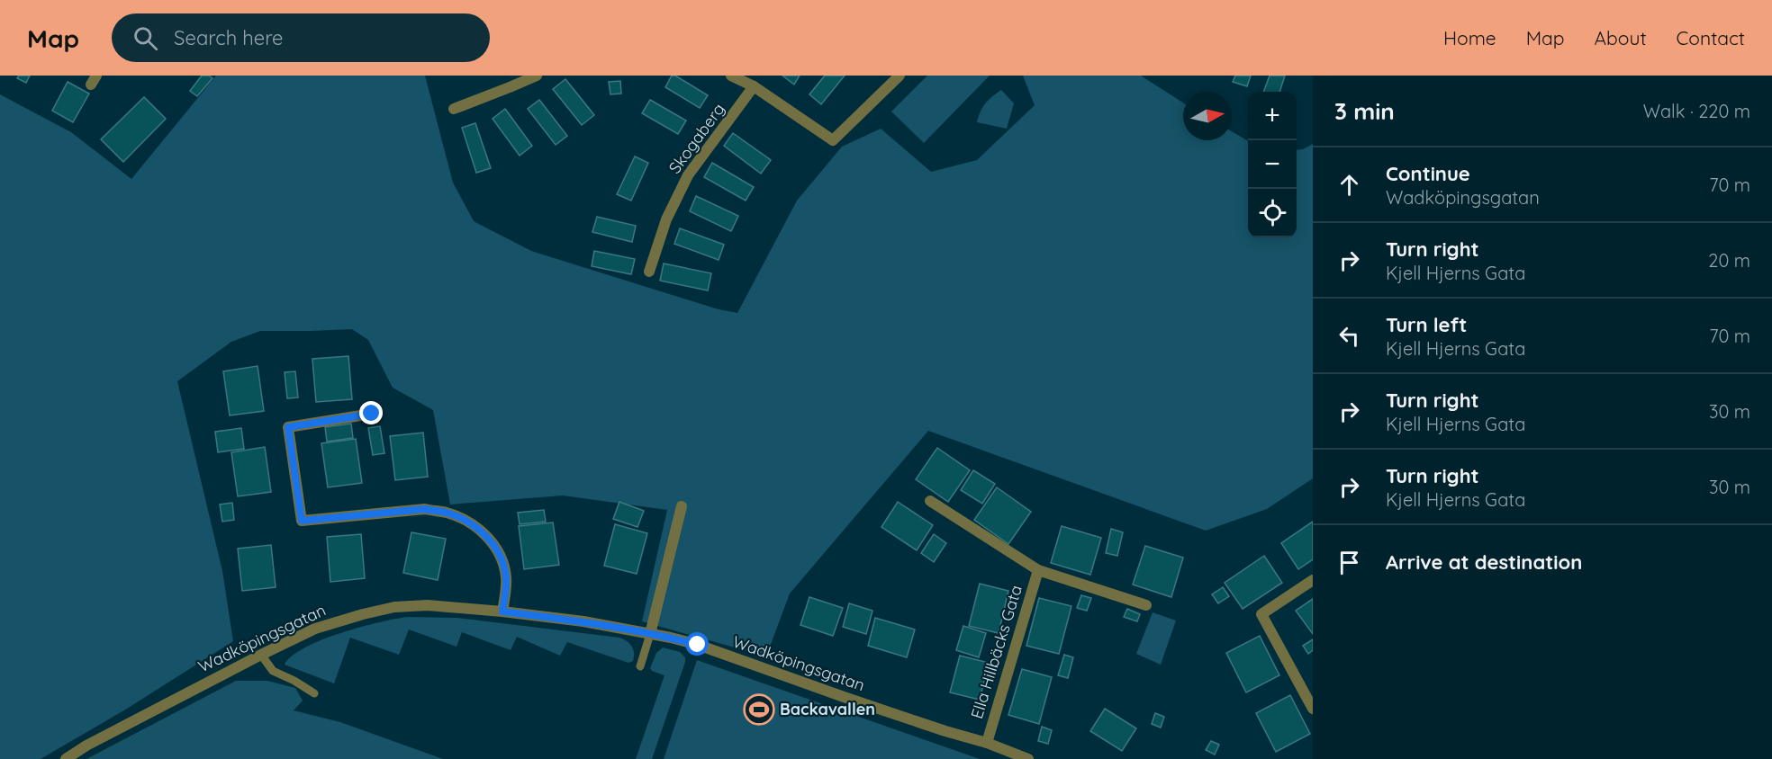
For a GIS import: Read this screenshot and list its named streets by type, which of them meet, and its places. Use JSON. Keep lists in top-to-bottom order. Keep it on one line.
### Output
{"streets":{"street":["Skogaberg","Wadköpingsgatan","Ella Hillbäcks Gata"]},"crossings":[["Wadköpingsgatan","Ella Hillbäcks Gata"]],"places":{"sports":["Backavallen"]},"north":"right","page":{"header":"Map","search":"Search here","nav":["Home","Map","About","Contact"],"heading":["3 min","Walk · 220 m"],"map_buttons":["+","−"],"list":[["Continue","Wadköpingsgatan","70 m"],["Turn right","Kjell Hjerns Gata","20 m"],["Turn left","Kjell Hjerns Gata","70 m"],["Turn right","Kjell Hjerns Gata","30 m"],["Turn right","Kjell Hjerns Gata","30 m"],"Arrive at destination"]}}
